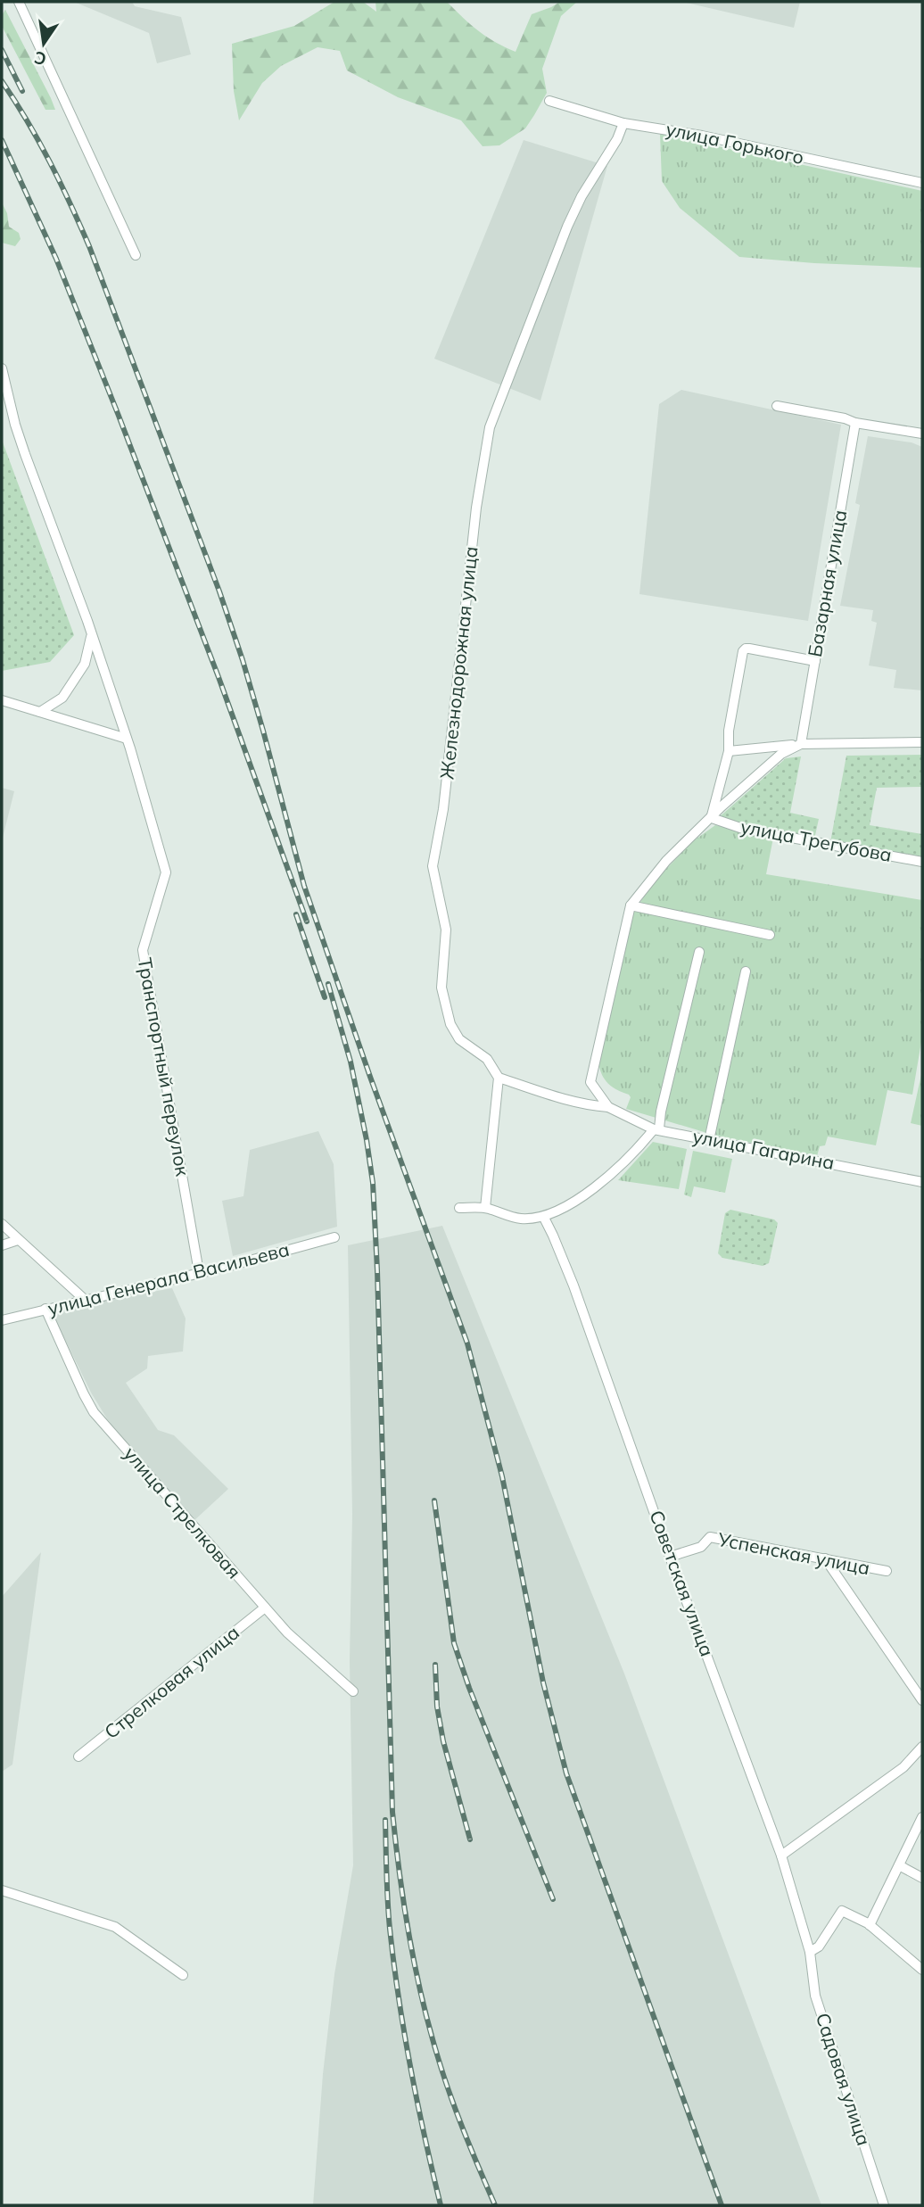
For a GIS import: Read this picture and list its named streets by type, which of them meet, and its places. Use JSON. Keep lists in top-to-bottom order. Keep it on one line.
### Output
{"streets":{"street":["улица Горького","Базарная улица","Железнодорожная улица","улица Трегубова","Транспортный переулок","улица Гагарина","улица Генерала Васильева","улица Стрелковая","Успенская улица","Советская улица","Стрелковая улица","Садовая улица"]},"crossings":[["улица Горького","Железнодорожная улица"],["Транспортный переулок","улица Генерала Васильева"],["улица Генерала Васильева","улица Стрелковая"],["улица Стрелковая","Стрелковая улица"],["Успенская улица","Советская улица"],["Советская улица","Садовая улица"]],"north":"bottom"}
